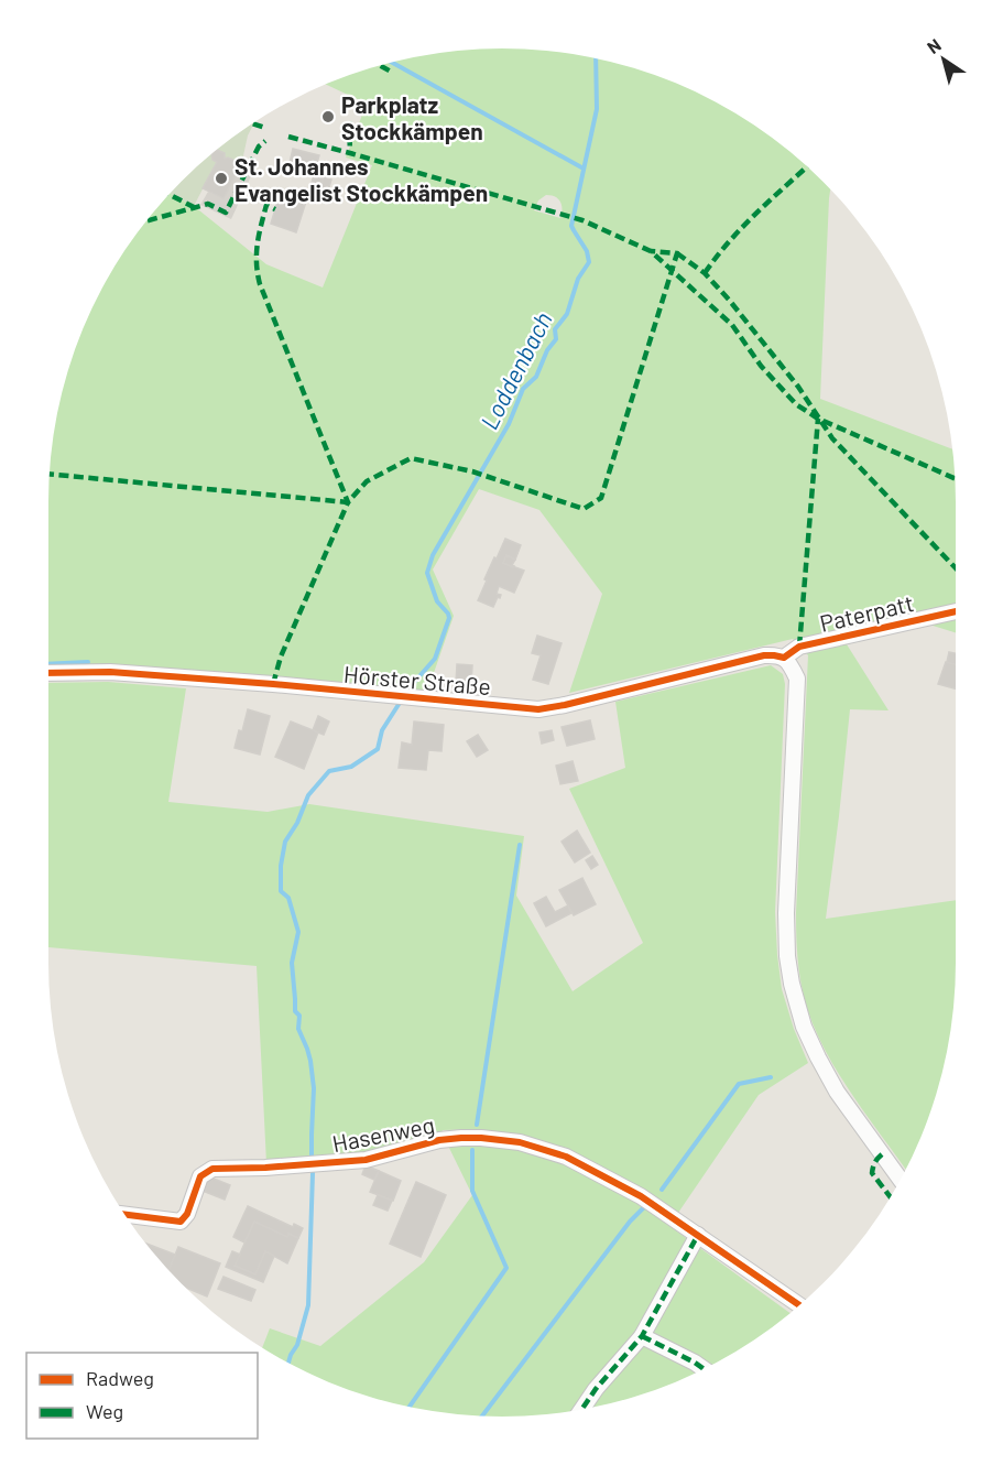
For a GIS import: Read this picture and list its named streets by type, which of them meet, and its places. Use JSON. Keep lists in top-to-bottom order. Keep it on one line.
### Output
{"streets":{"street":["Paterpatt","Hörster Straße","Hasenweg"]},"crossings":[["Paterpatt","Hörster Straße"]],"water":["Loddenbach"],"places":["Parkplatz Stockkämpen","St. Johannes Evangelist Stockkämpen"],"legend":["Radweg","Weg"],"north":"top left"}
